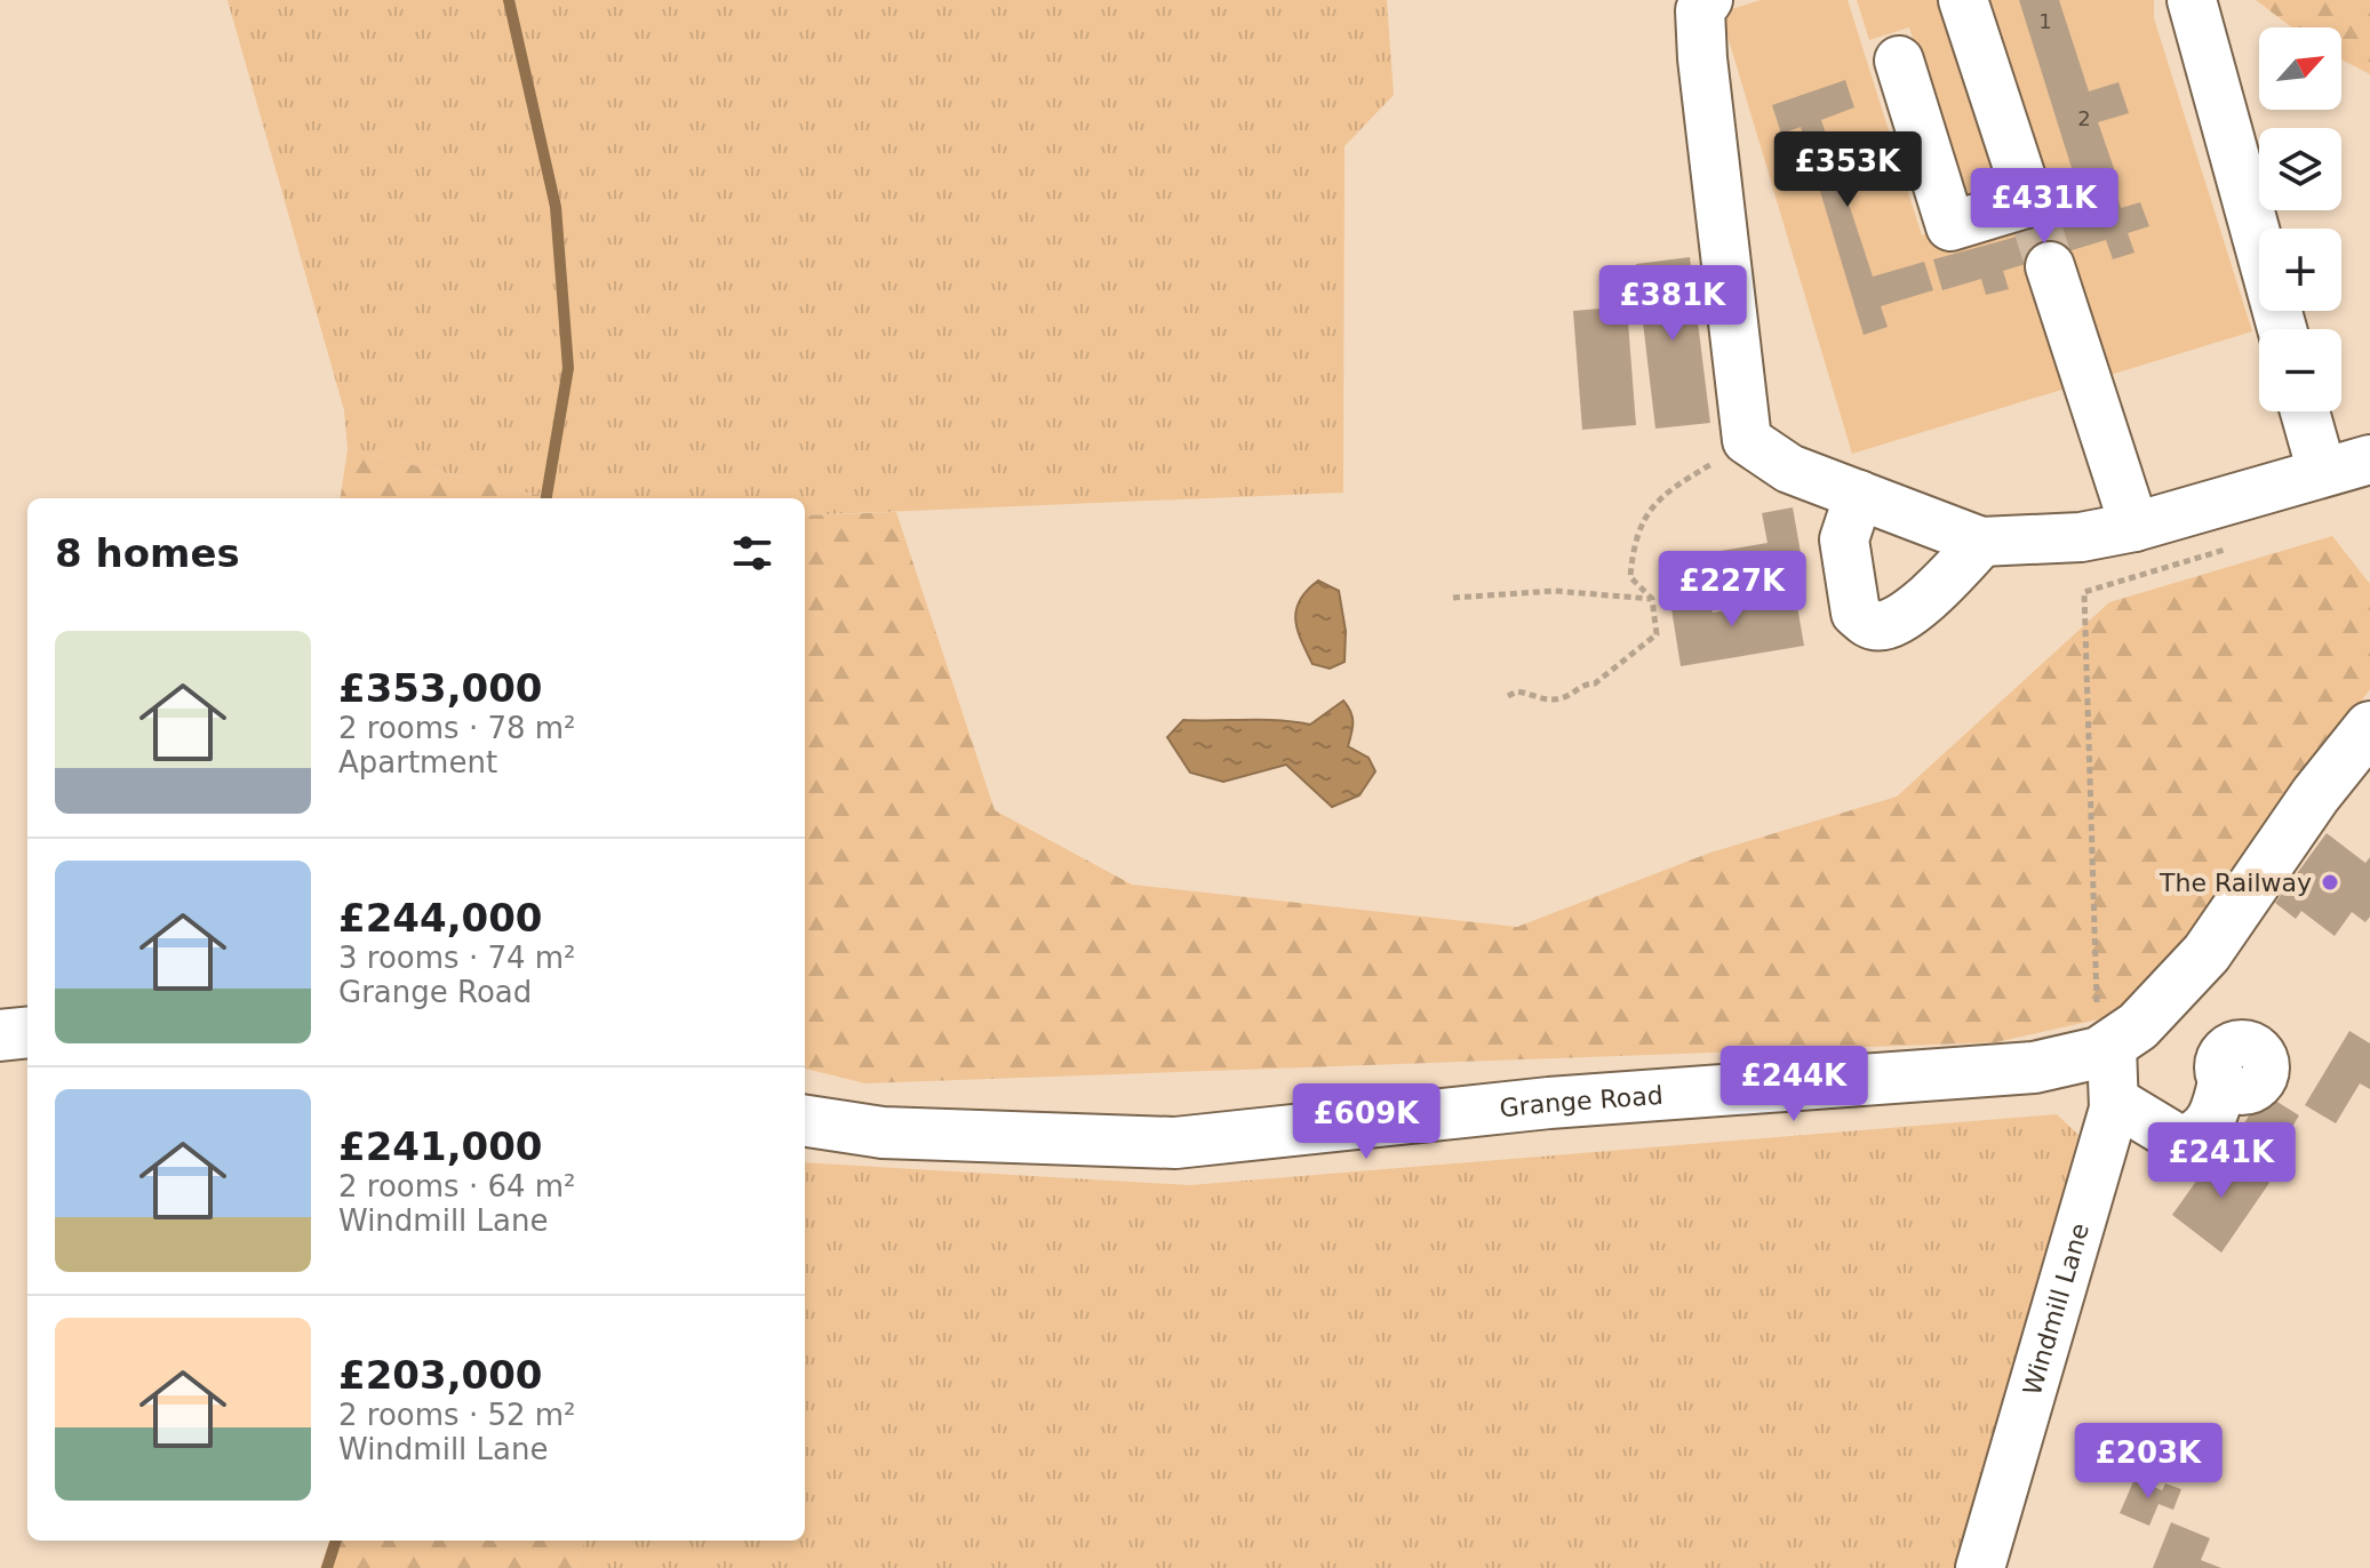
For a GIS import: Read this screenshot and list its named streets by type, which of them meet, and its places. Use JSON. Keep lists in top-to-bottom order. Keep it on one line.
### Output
{"streets":{"main road":["Grange Road"],"street":["Windmill Lane"]},"crossings":[["Grange Road","Windmill Lane"]],"places":["The Railway"],"house_numbers":["1","2"],"north":"top right","page":{"map_buttons":["+","−"],"price":["£353K","£431K","£381K","£227K","£244K","£609K","£241K","£203K"],"heading":"8 homes","list":[{"name":"£353,000","note":"2 rooms · 78 m² · Apartment"},{"name":"£244,000","note":"3 rooms · 74 m² · Grange Road"},{"name":"£241,000","note":"2 rooms · 64 m² · Windmill Lane"},{"name":"£203,000","note":"2 rooms · 52 m² · Windmill Lane"}]}}
